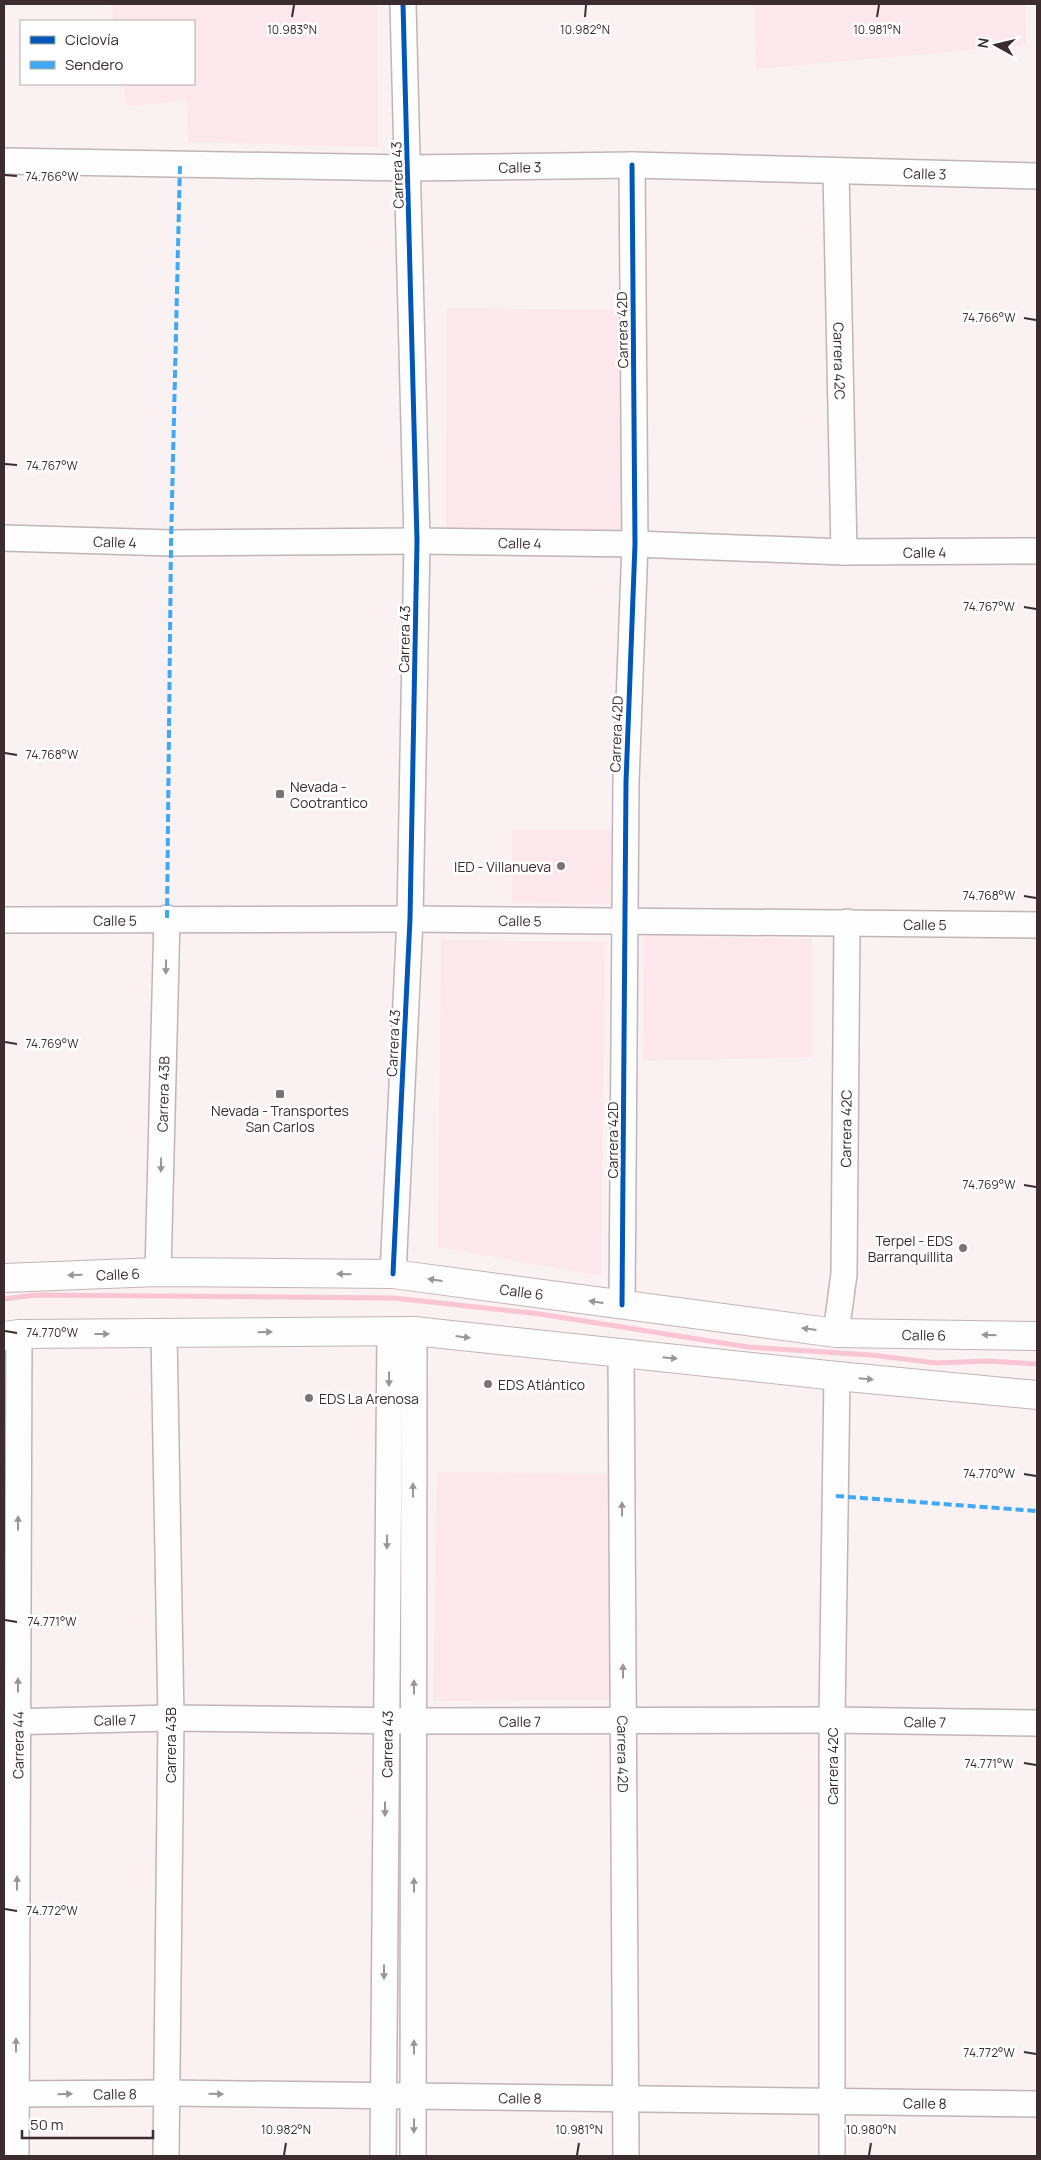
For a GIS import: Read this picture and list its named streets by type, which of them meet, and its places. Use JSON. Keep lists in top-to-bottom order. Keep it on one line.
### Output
{"streets":{"main road":["Calle 6"],"street":["Calle 3","Carrera 43","Carrera 42D","Carrera 42C","Calle 4","Calle 5","Carrera 43B","Calle 7","Carrera 44","Calle 8"]},"crossings":[["Calle 3","Carrera 43"],["Calle 3","Carrera 42D"],["Calle 3","Carrera 42C"],["Carrera 43","Calle 4"],["Carrera 43","Calle 5"],["Carrera 43","Calle 6"],["Carrera 43","Calle 7"],["Carrera 43","Calle 8"],["Carrera 42D","Calle 4"],["Carrera 42D","Calle 5"],["Carrera 42D","Calle 6"],["Carrera 42D","Calle 7"],["Carrera 42D","Calle 8"],["Carrera 42C","Calle 4"],["Carrera 42C","Calle 5"],["Carrera 42C","Calle 6"],["Carrera 42C","Calle 7"],["Carrera 42C","Calle 8"],["Calle 5","Carrera 43B"],["Carrera 43B","Calle 6"],["Carrera 43B","Calle 7"],["Carrera 43B","Calle 8"],["Calle 7","Carrera 44"],["Carrera 44","Calle 8"]],"one_way":["Carrera 44","Calle 8"],"places":{"transit":["Nevada - Cootrantico","Nevada - Transportes San Carlos"],"other":["IED - Villanueva","Terpel - EDS Barranquillita","EDS Atlántico","EDS La Arenosa"]},"legend":["Ciclovía","Sendero"],"scale_bar":"50 m","north":"left","coordinates":["10.983°N","10.982°N","10.981°N","74.766°W","74.767°W","74.768°W","74.769°W","74.770°W","74.771°W","74.772°W","10.980°N"]}
